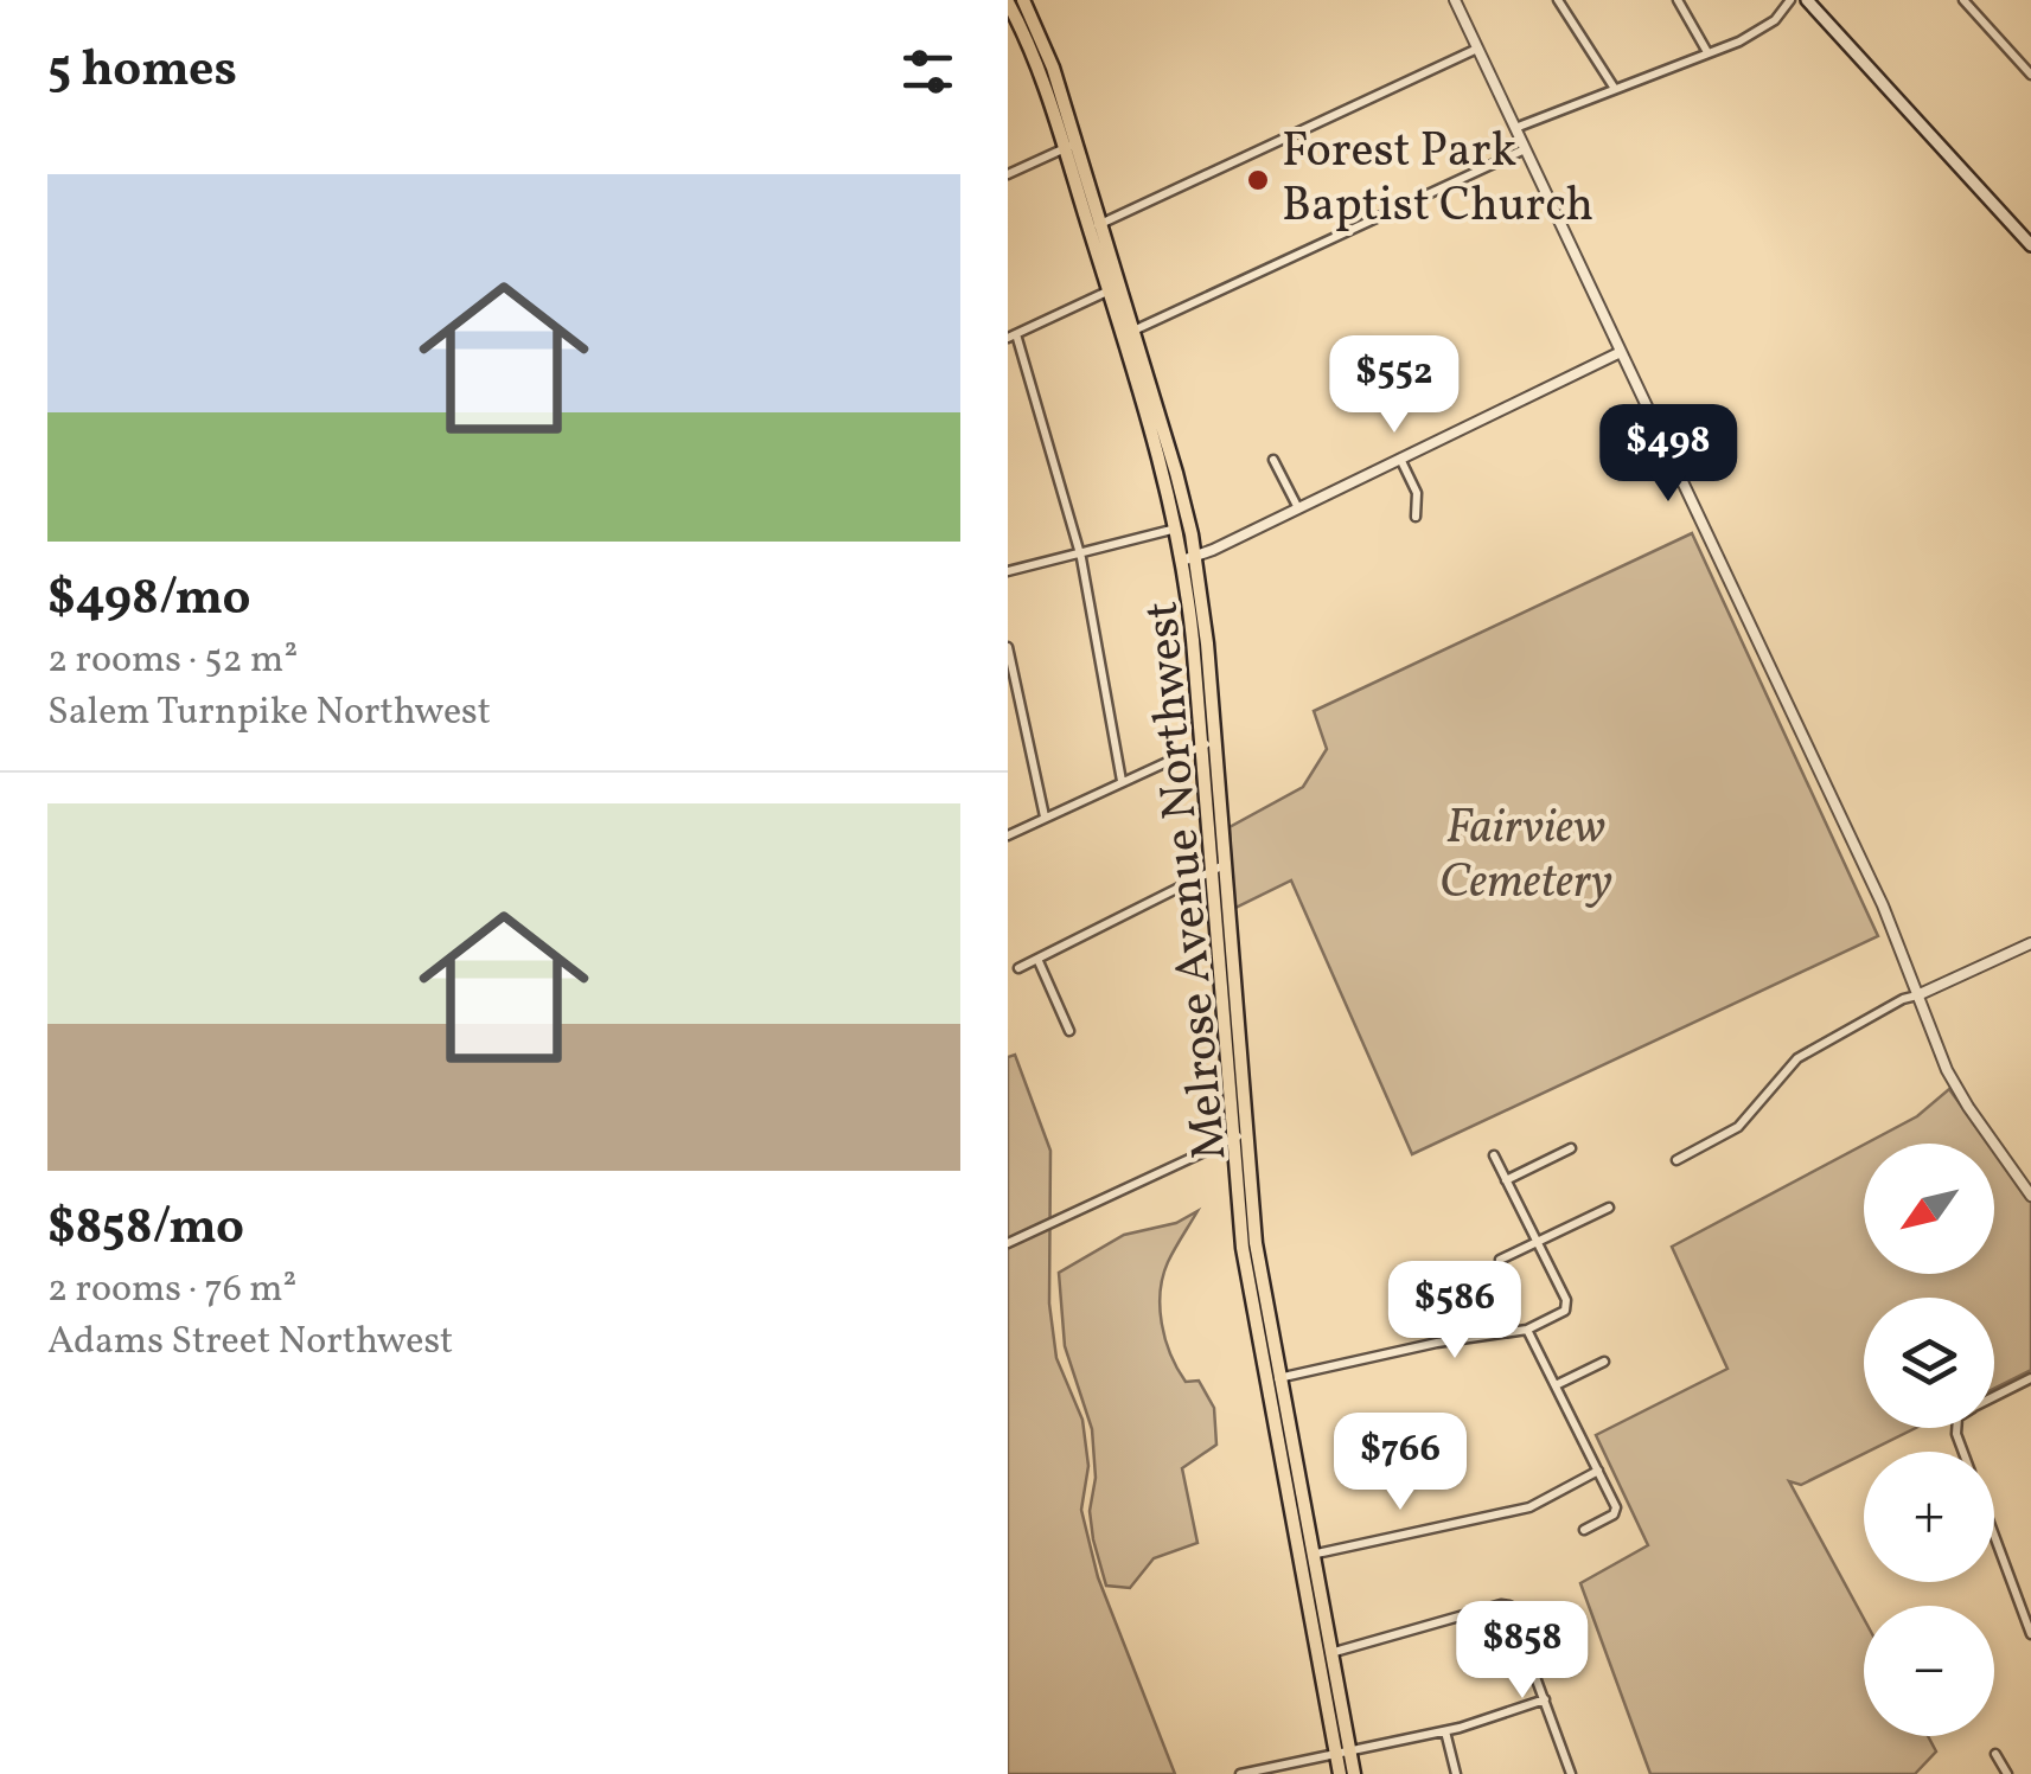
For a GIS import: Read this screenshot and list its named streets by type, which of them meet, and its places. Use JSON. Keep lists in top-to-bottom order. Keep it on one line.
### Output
{"streets":{"main road":["Melrose Avenue Northwest"]},"parks":["Fairview Cemetery"],"places":["Forest Park Baptist Church"],"north":"bottom left","page":{"heading":"5 homes","list":[{"name":"$498/mo","note":"2 rooms · 52 m² · Salem Turnpike Northwest"},{"name":"$858/mo","note":"2 rooms · 76 m² · Adams Street Northwest"}],"price":["$552","$498","$586","$766","$858"],"map_buttons":["+","−"]}}
